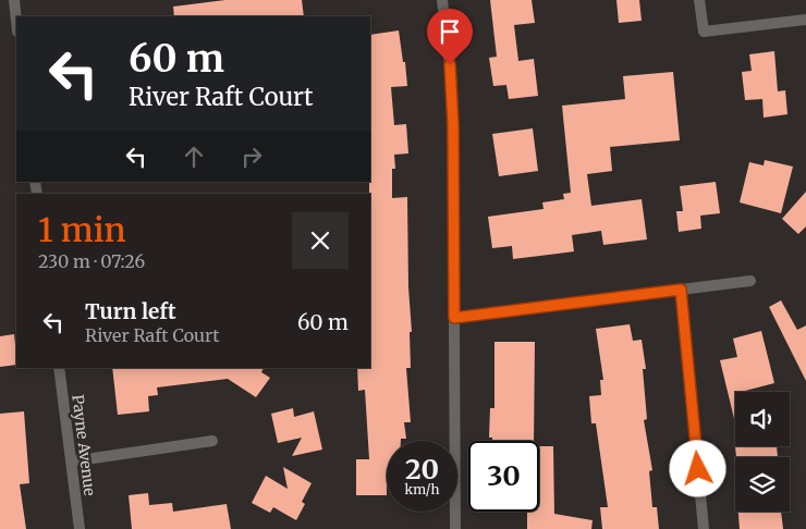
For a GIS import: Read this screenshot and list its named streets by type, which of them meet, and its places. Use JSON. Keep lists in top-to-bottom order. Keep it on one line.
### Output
{"streets":{"street":["Payne Avenue"]},"page":{"turn":["60 m","River Raft Court"],"heading":["1 min","230 m · 07:26"],"list":[{"name":"Turn left","note":"River Raft Court","value":"60 m"}],"speed":"20 km/h","limit":"30"}}
